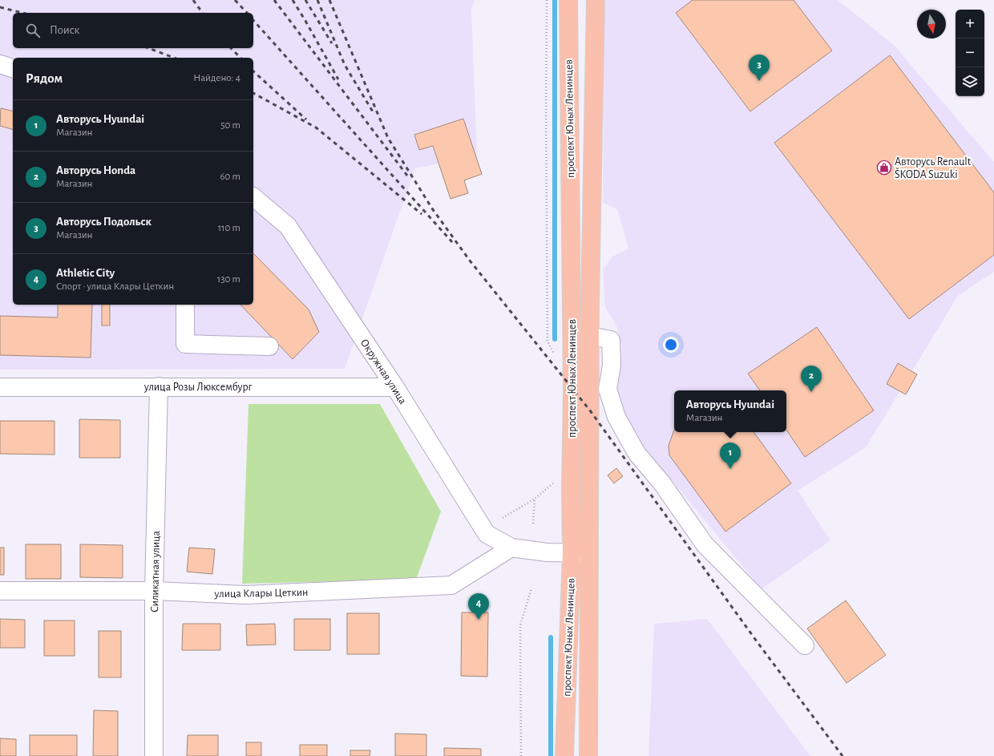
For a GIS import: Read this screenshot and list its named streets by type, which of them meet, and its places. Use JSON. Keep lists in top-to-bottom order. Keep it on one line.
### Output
{"streets":{"main road":["проспект Юных Ленинцев"],"street":["Окружная улица","улица Розы Люксембург","Силикатная улица","улица Клары Цеткин"]},"crossings":[["Окружная улица","улица Розы Люксембург"],["Окружная улица","улица Клары Цеткин"],["улица Розы Люксембург","Силикатная улица"],["Силикатная улица","улица Клары Цеткин"]],"places":{"shop":["Авторусь Renault ŠKODA Suzuki"]},"north":"bottom","page":{"map_buttons":["+","−"],"search":"Поиск","pins":["3","2","1","4"],"heading":["Рядом","Найдено: 4"],"list":[{"mark":"1","name":"Авторусь Hyundai","note":"Магазин","value":"50 m"},{"mark":"2","name":"Авторусь Honda","note":"Магазин","value":"60 m"},{"mark":"3","name":"Авторусь Подольск","note":"Магазин","value":"110 m"},{"mark":"4","name":"Athletic City","note":"Спорт · улица Клары Цеткин","value":"130 m"}],"popup":["Авторусь Hyundai","Магазин"]}}
